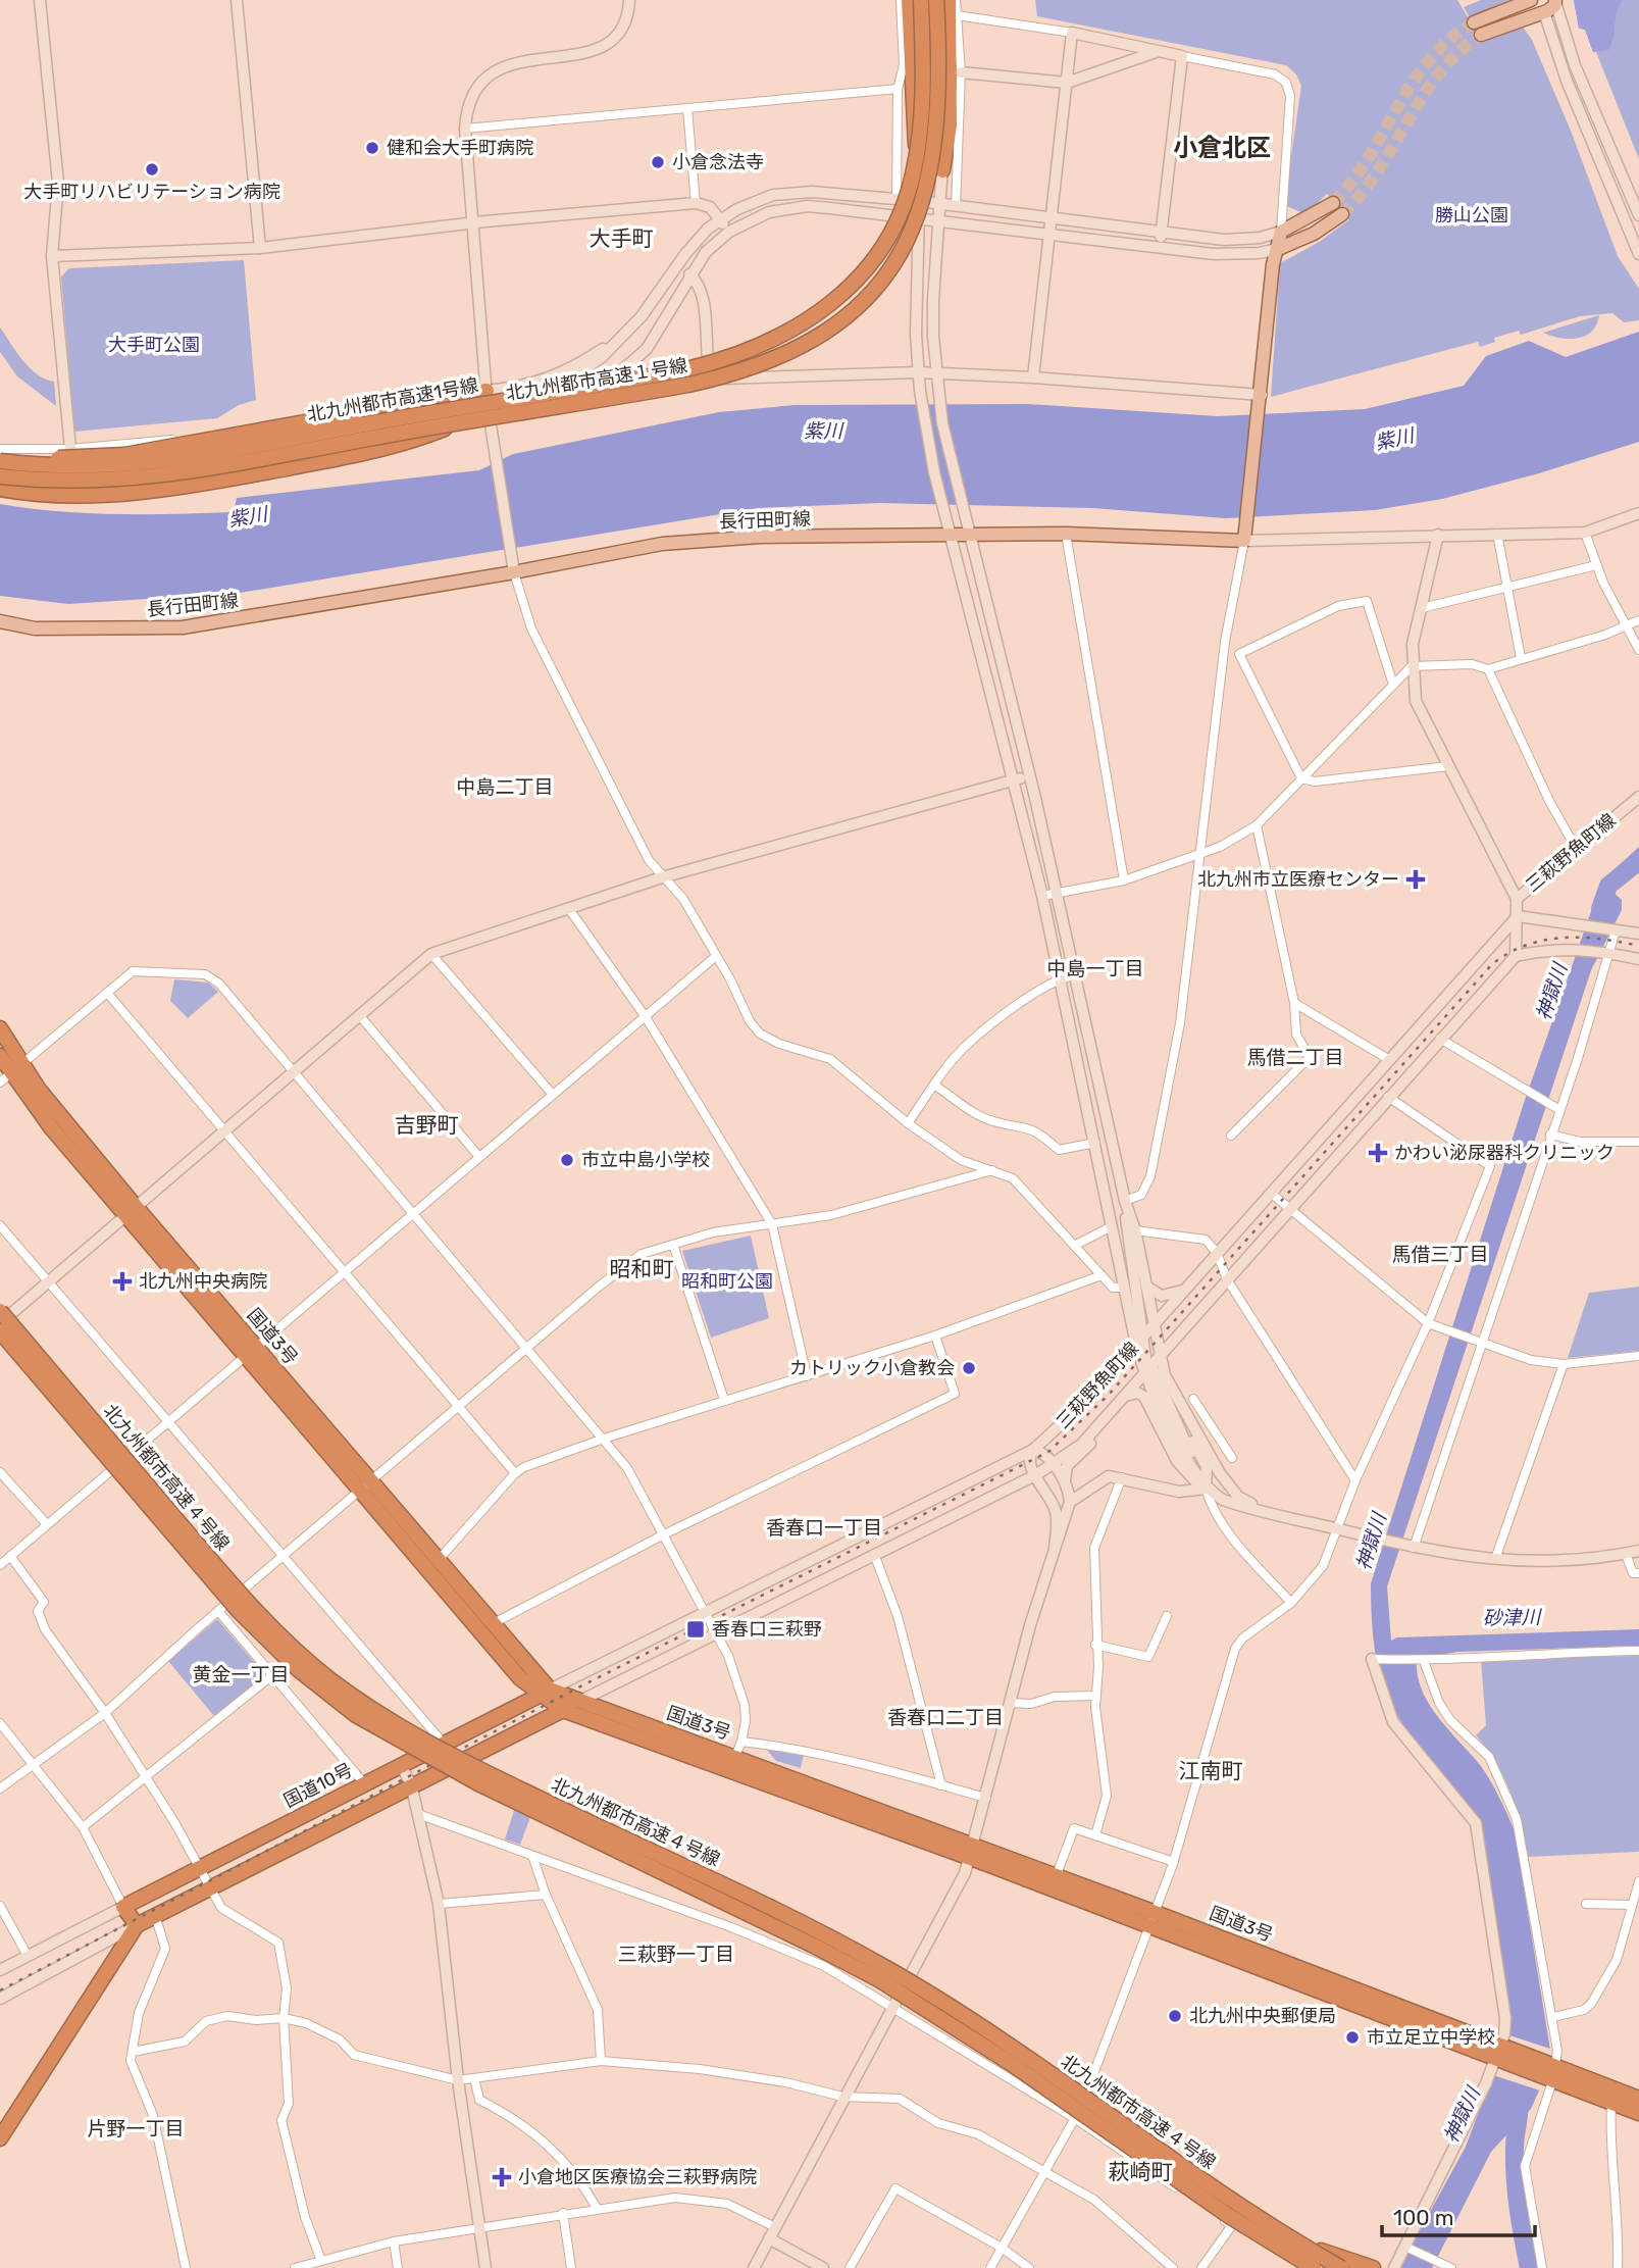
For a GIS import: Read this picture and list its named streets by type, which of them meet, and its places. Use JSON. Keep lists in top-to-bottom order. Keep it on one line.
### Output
{"streets":{"highway":["北九州都市高速１号線","北九州都市高速1号線","国道3号","北九州都市高速４号線","国道10号"],"main road":["長行田町線"],"street":["三萩野魚町線"]},"crossings":[["北九州都市高速１号線","北九州都市高速1号線"],["三萩野魚町線","国道3号"],["三萩野魚町線","国道10号"],["国道3号","国道10号"]],"districts":["小倉北区","大手町","中島二丁目","中島一丁目","馬借二丁目","吉野町","馬借三丁目","昭和町","香春口一丁目","黄金一丁目","香春口二丁目","江南町","三萩野一丁目","片野一丁目","萩崎町"],"water":["紫川","神獄川","砂津川"],"parks":["勝山公園","大手町公園","昭和町公園"],"places":{"other":["健和会大手町病院","小倉念法寺","大手町リハビリテーション病院","市立中島小学校","カトリック小倉教会","北九州中央郵便局","市立足立中学校"],"health":["北九州市立医療センター","かわい泌尿器科クリニック","北九州中央病院","小倉地区医療協会三萩野病院"],"transit":["香春口三萩野"]},"scale_bar":"100 m"}
